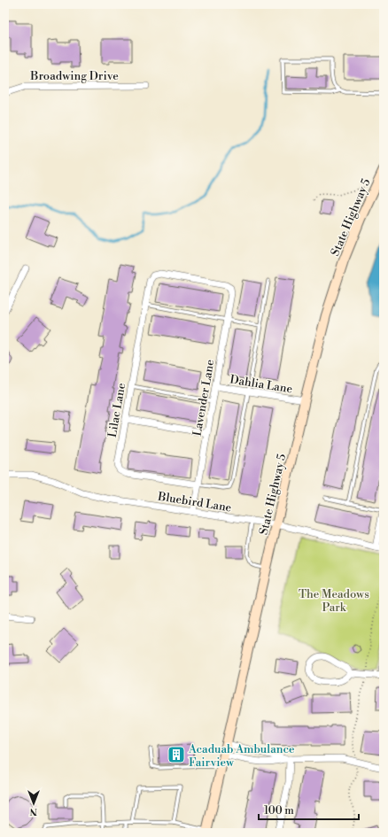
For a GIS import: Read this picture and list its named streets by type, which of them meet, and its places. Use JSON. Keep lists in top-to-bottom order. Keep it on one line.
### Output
{"streets":{"main road":["State Highway 5"],"street":["Broadwing Drive","Dahlia Lane","Lavender Lane","Lilac Lane","Bluebird Lane"]},"crossings":[["State Highway 5","Dahlia Lane"],["State Highway 5","Bluebird Lane"],["Dahlia Lane","Lavender Lane"],["Lavender Lane","Lilac Lane"],["Lavender Lane","Bluebird Lane"]],"parks":["The Meadows Park"],"places":{"building":["Acaduab Ambulance Fairview"]},"scale_bar":"100 m","north":"bottom"}
